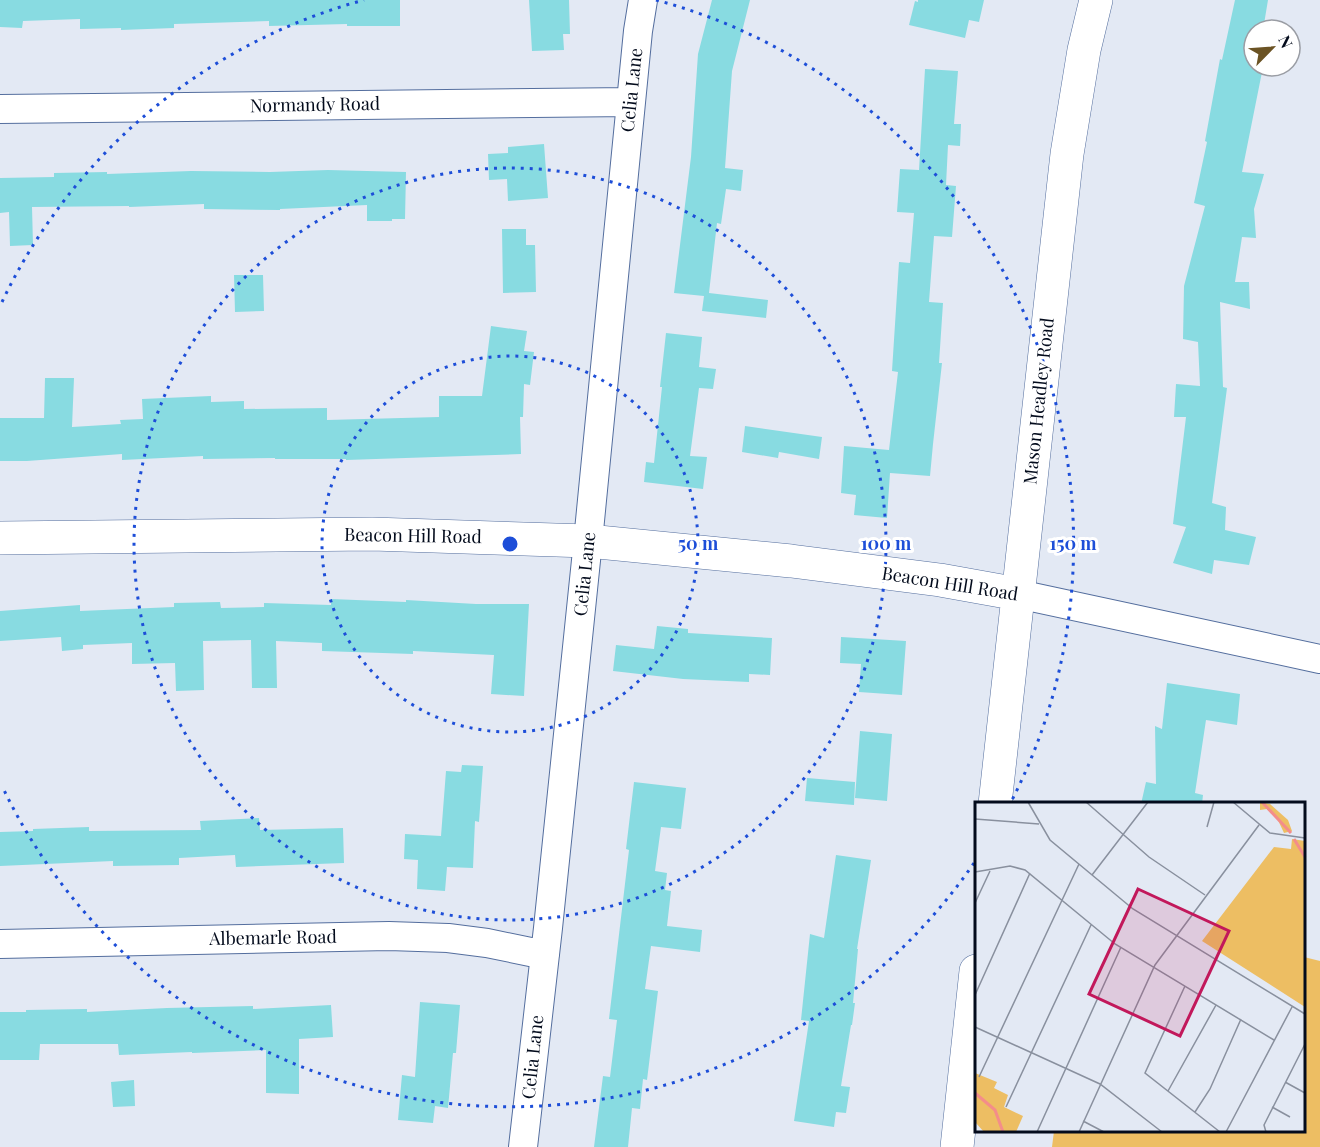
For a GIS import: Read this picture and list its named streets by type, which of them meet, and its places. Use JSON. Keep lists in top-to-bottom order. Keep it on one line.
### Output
{"streets":{"street":["Celia Lane","Normandy Road","Mason Headley Road","Beacon Hill Road","Albemarle Road"]},"crossings":[["Celia Lane","Normandy Road"],["Celia Lane","Beacon Hill Road"],["Celia Lane","Albemarle Road"],["Mason Headley Road","Beacon Hill Road"]],"north":"top right","rings":["50 m","100 m","150 m"]}
